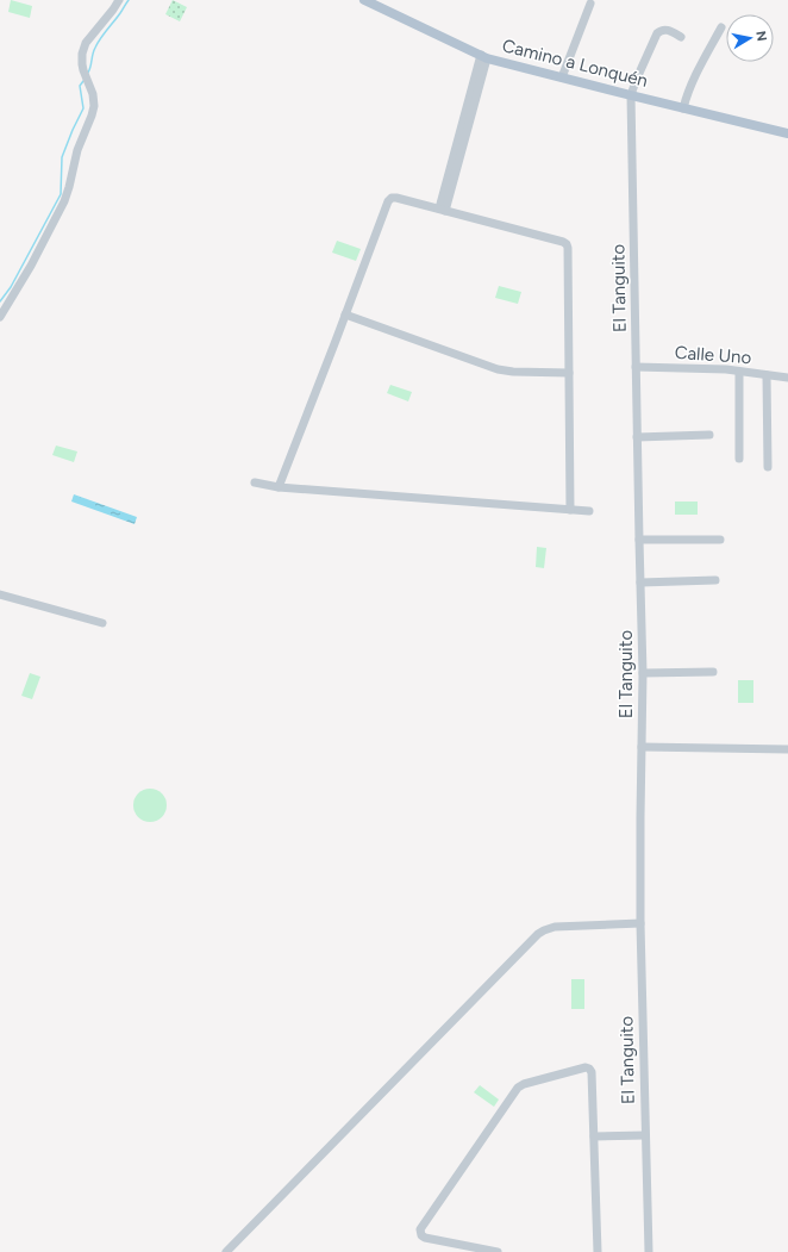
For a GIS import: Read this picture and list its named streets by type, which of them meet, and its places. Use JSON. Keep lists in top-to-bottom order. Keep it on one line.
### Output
{"streets":{"main road":["Camino a Lonquén"],"street":["El Tanguito","Calle Uno"]},"crossings":[["Camino a Lonquén","El Tanguito"],["El Tanguito","Calle Uno"]],"north":"right"}
